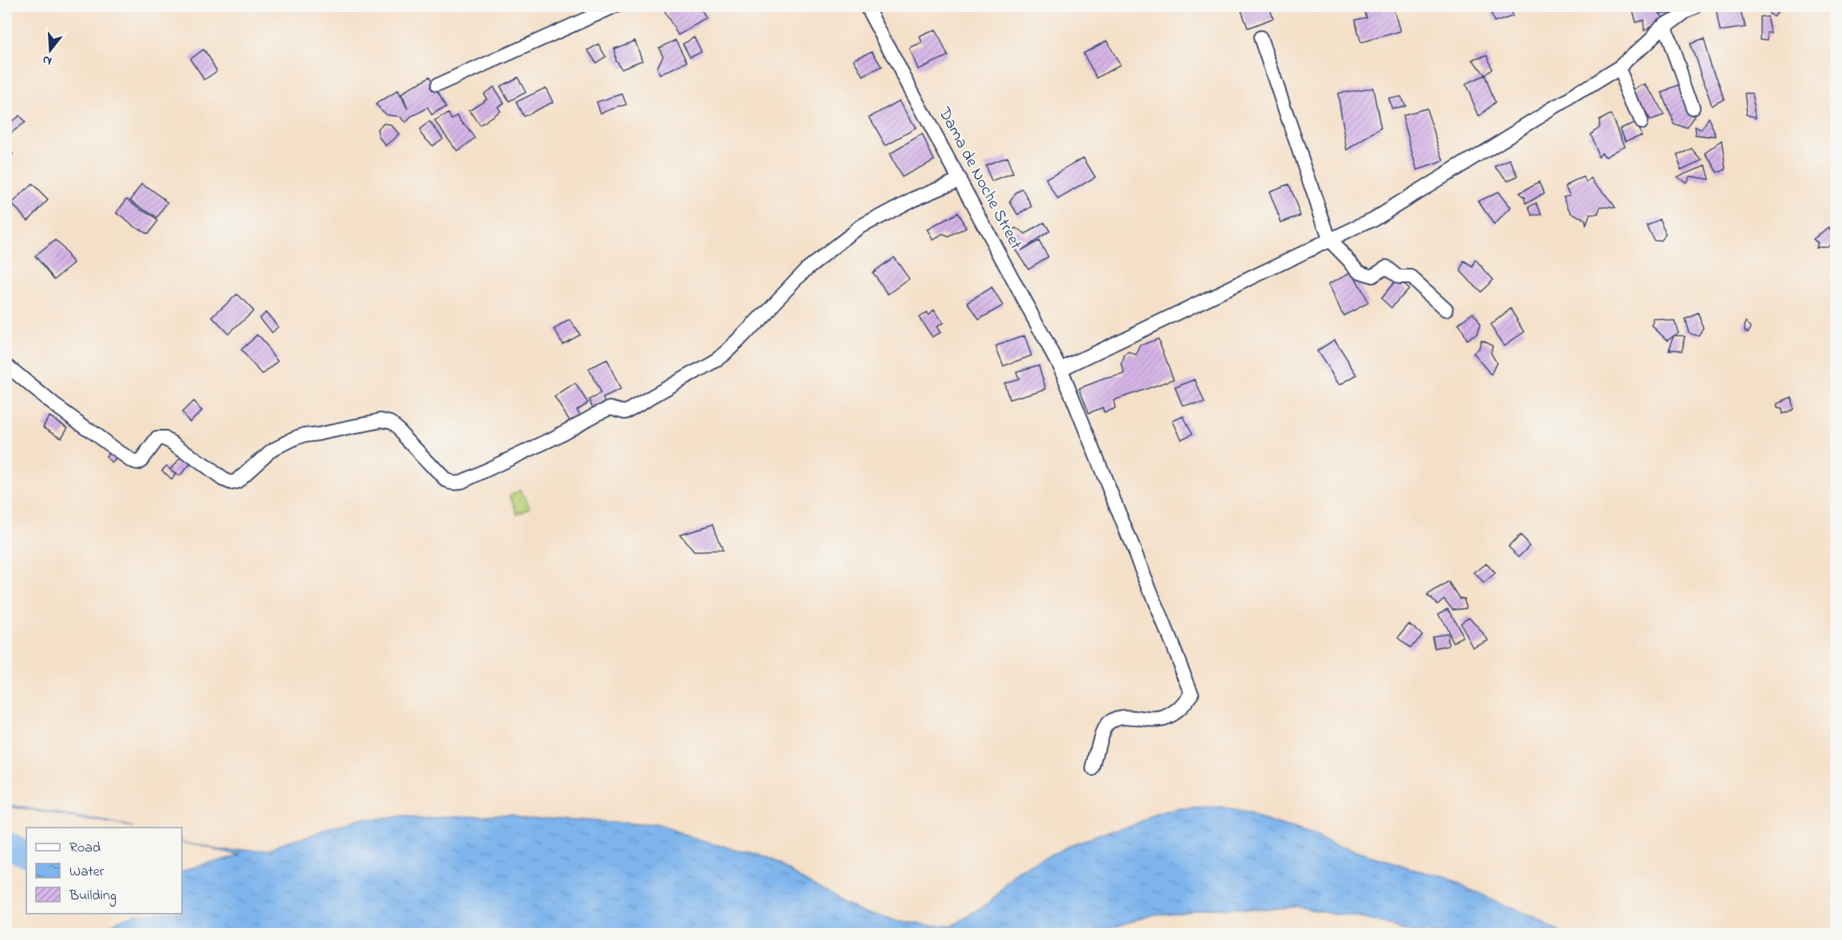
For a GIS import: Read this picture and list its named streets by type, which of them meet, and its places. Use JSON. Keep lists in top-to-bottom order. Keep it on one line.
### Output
{"streets":{"street":["Dama de Noche Street"]},"legend":["Road","Water","Building"],"north":"bottom"}
